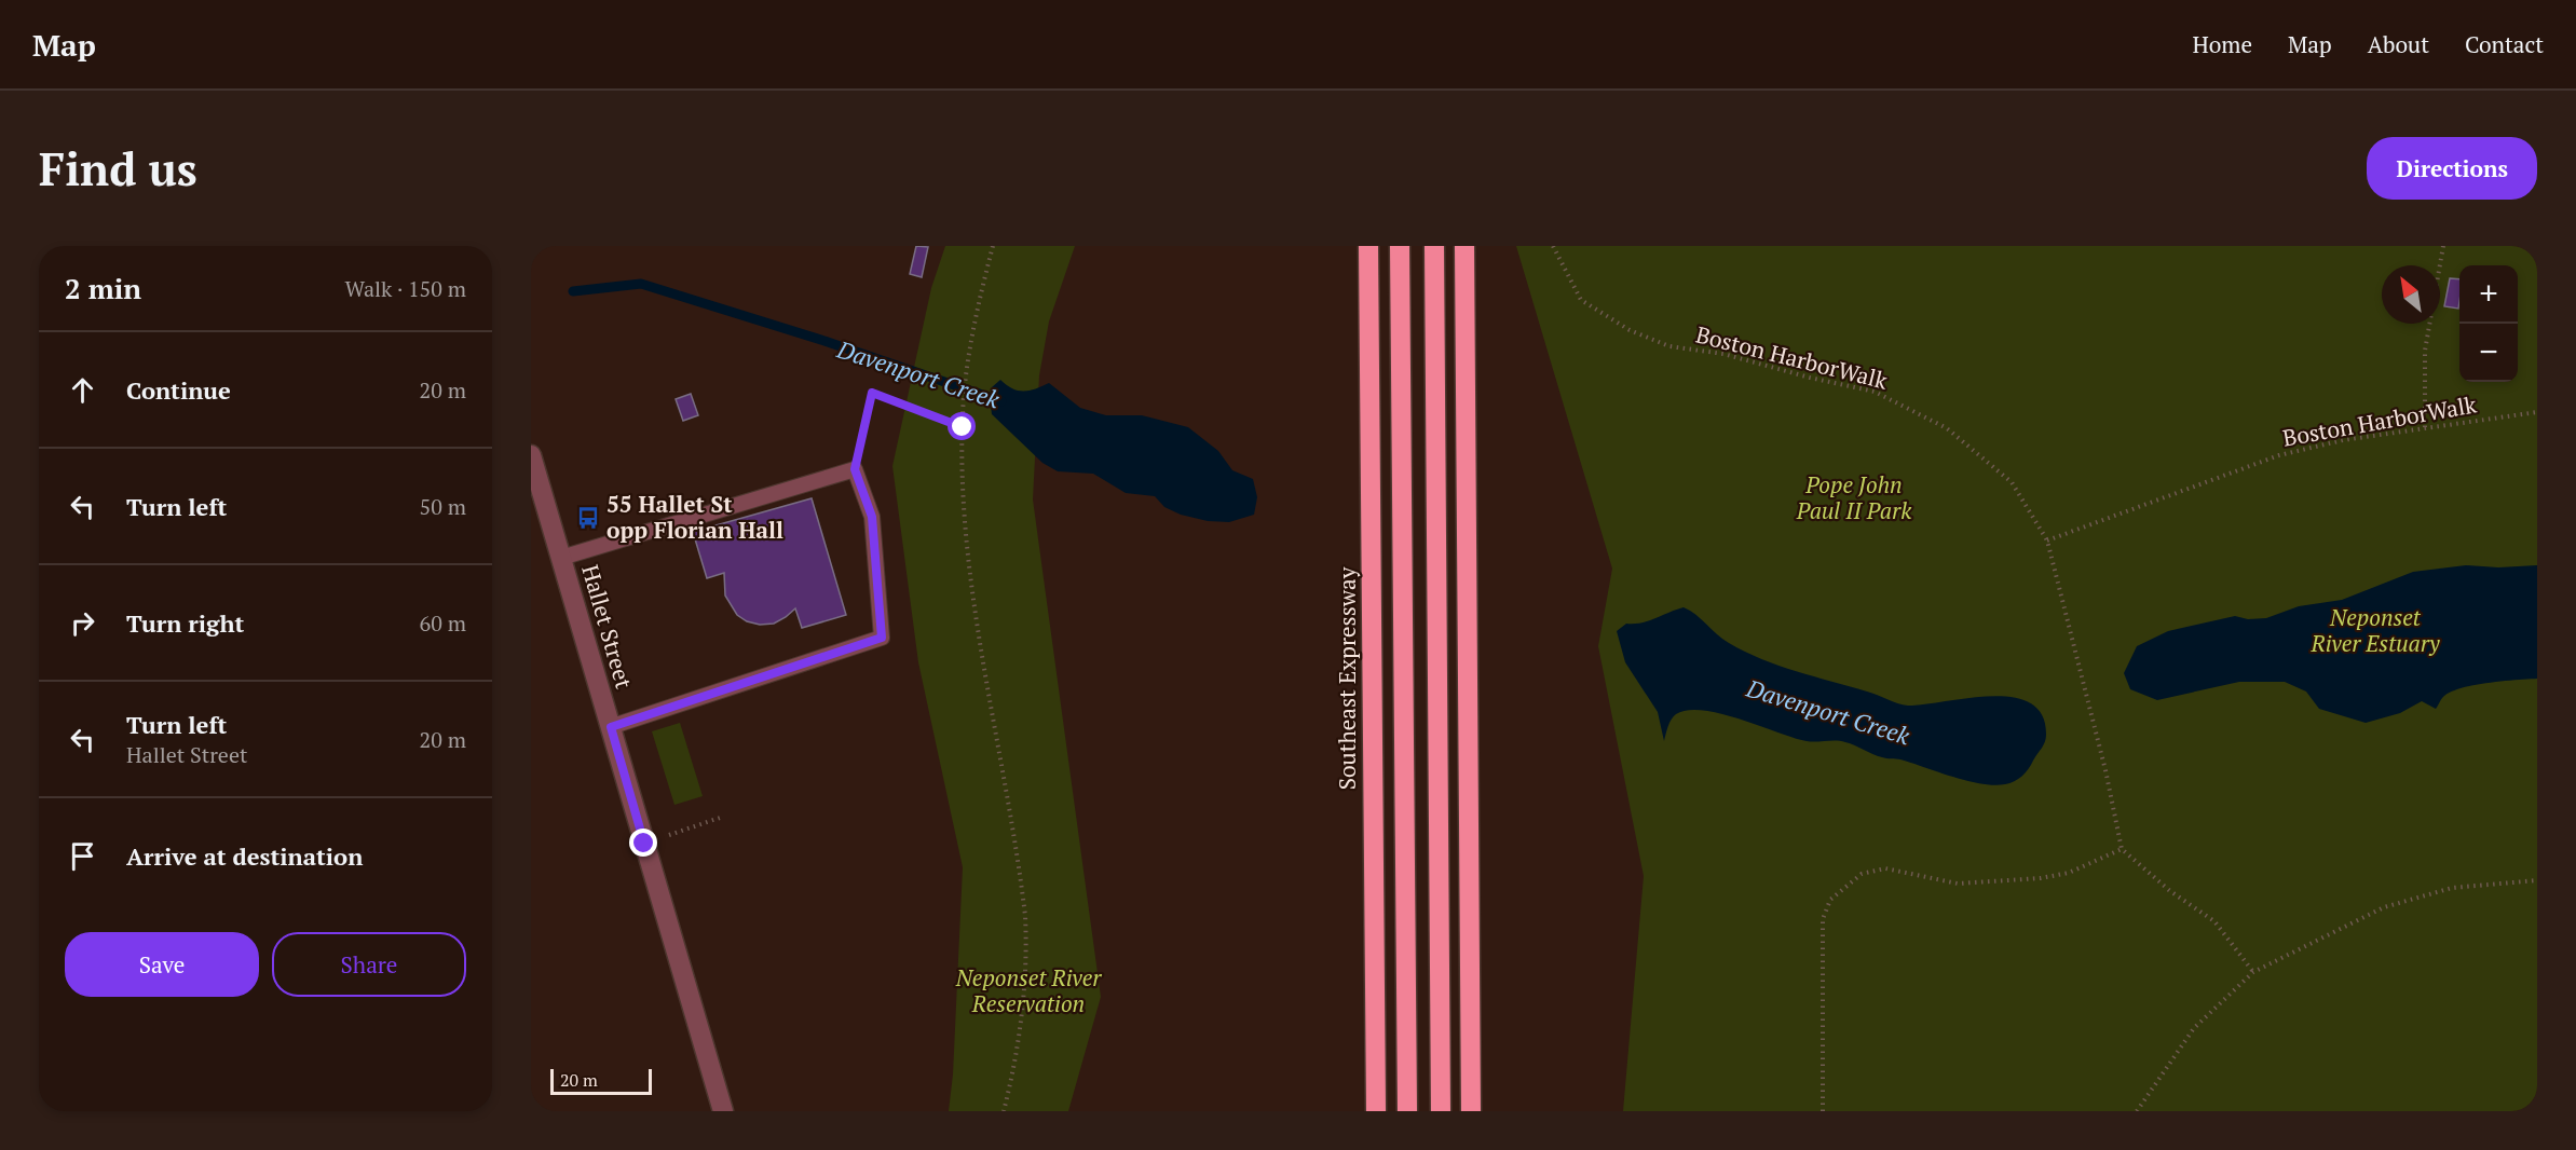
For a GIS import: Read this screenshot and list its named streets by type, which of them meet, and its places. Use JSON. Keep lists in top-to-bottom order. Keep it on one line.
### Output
{"streets":{"highway":["Southeast Expressway"],"street":["Hallet Street"],"path":["Boston HarborWalk"]},"water":["Davenport Creek"],"parks":["Pope John Paul II Park","Neponset River Estuary","Neponset River Reservation"],"places":{"bus stop":["55 Hallet St opp Florian Hall"]},"scale_bar":"20 m","north":"top left","page":{"header":"Map","nav":["Home","Map","About","Contact"],"buttons":["Directions",["Save","Share"]],"title":"Find us","heading":["2 min","Walk · 150 m"],"map_buttons":["+","−"],"list":[["Continue","20 m"],["Turn left","50 m"],["Turn right","60 m"],["Turn left","Hallet Street","20 m"],"Arrive at destination"],"scale":"20 m"}}
